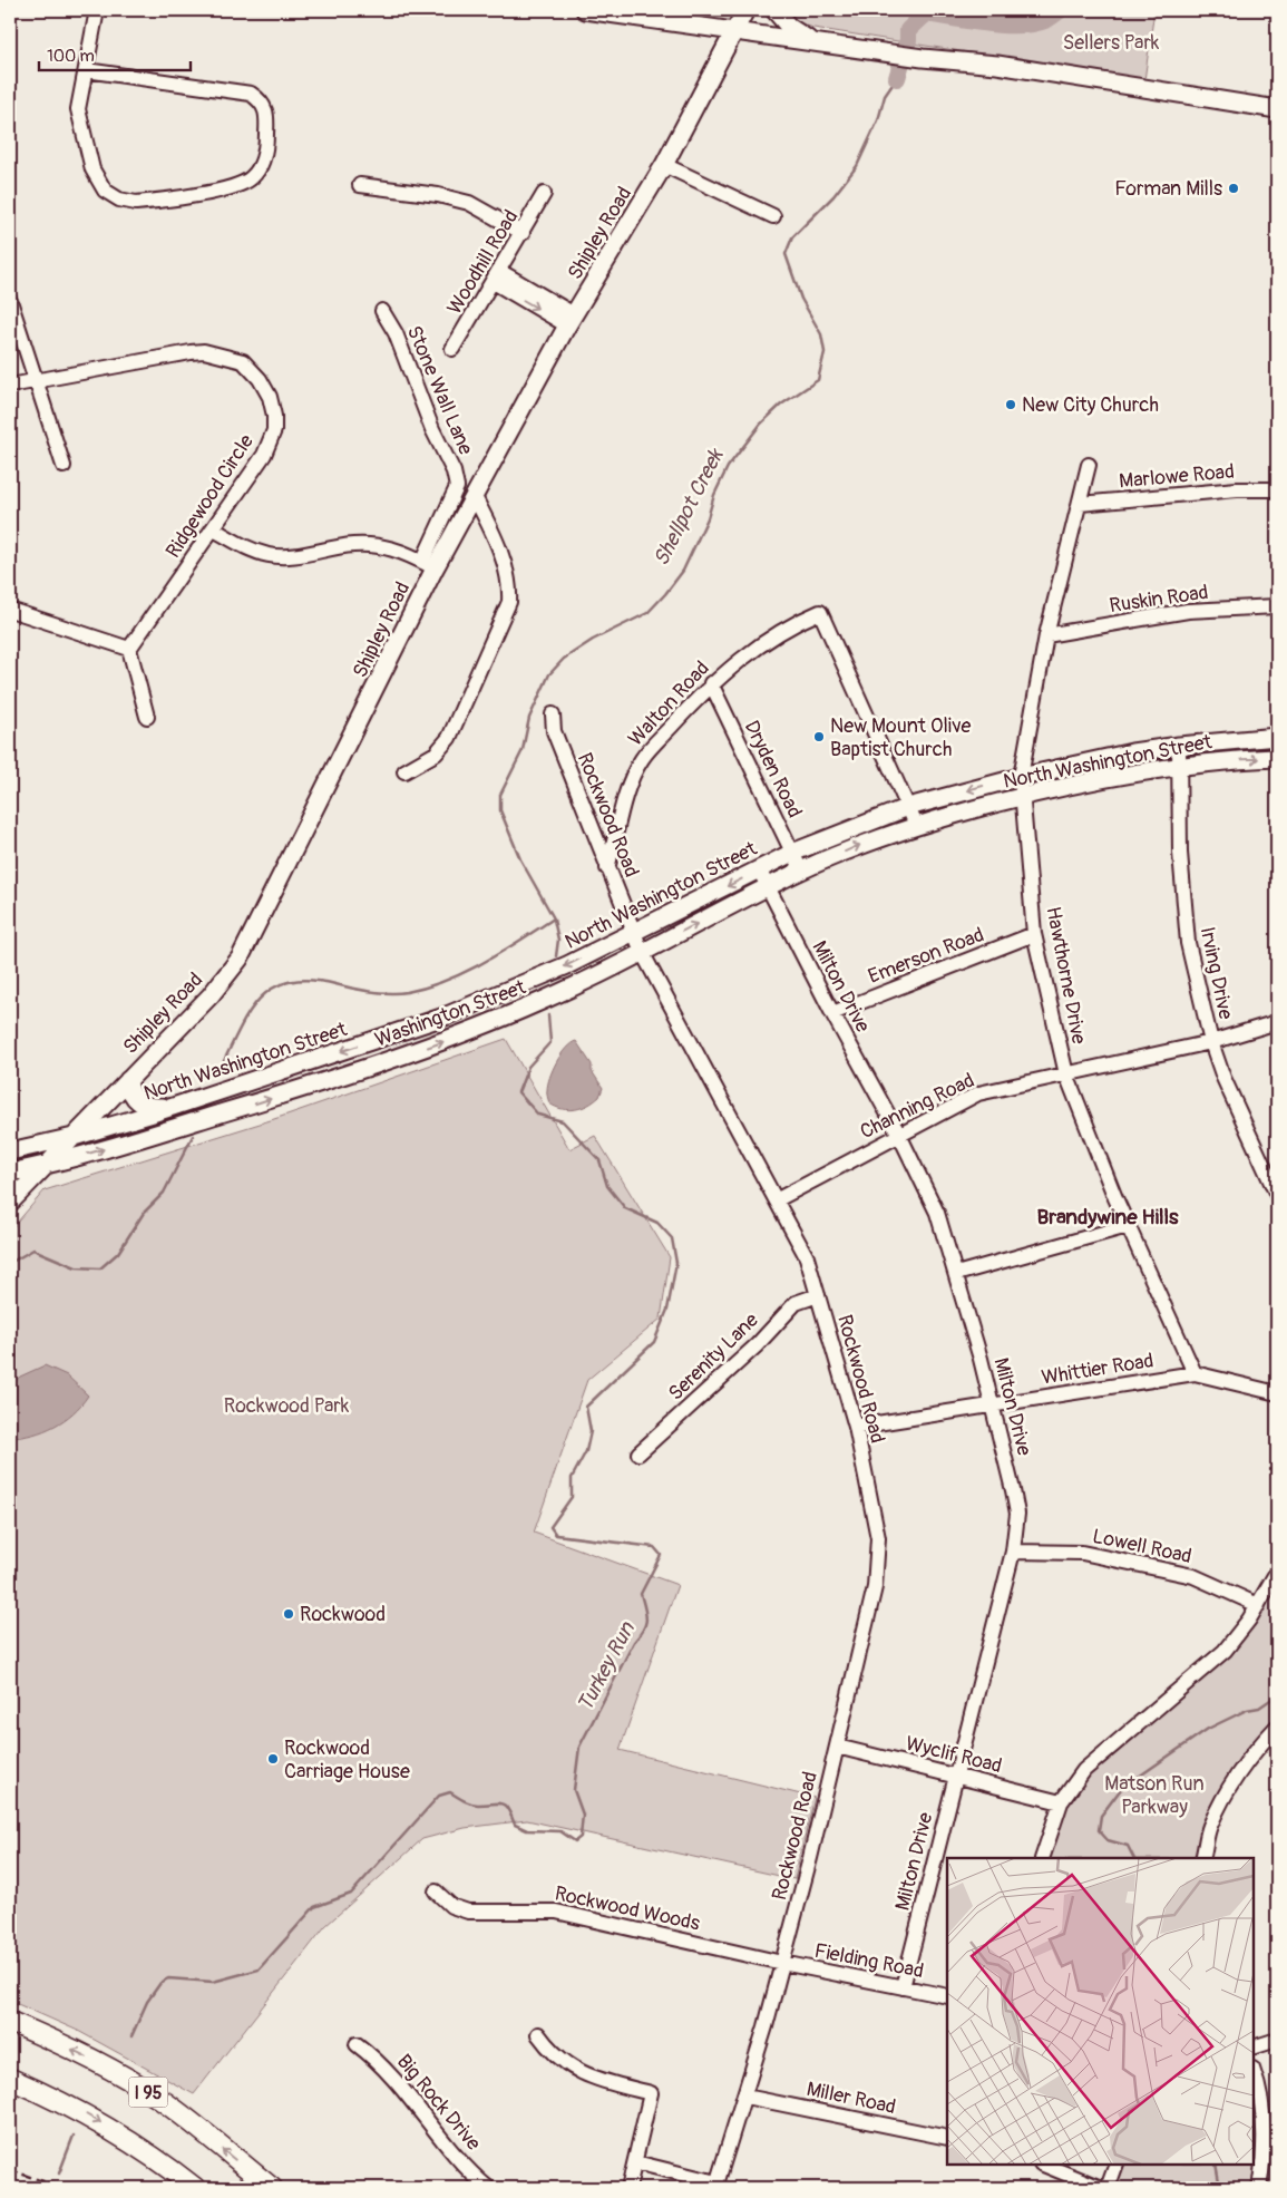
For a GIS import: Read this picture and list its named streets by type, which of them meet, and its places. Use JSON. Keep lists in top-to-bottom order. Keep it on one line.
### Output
{"streets":{"highway":["I 95"],"main road":["Shipley Road","North Washington Street","Washington Street"],"street":["Woodhill Road","Stone Wall Lane","Marlowe Road","Ridgewood Circle","Ruskin Road","Walton Road","Dryden Road","Rockwood Road","Emerson Road","Irving Drive","Hawthorne Drive","Milton Drive","Channing Road","Serenity Lane","Whittier Road","Lowell Road","Wyclif Road","Rockwood Woods","Fielding Road","Miller Road","Big Rock Drive"]},"crossings":[["Shipley Road","Stone Wall Lane"],["Shipley Road","North Washington Street"],["Shipley Road","Washington Street"],["Marlowe Road","Hawthorne Drive"],["Ruskin Road","Hawthorne Drive"],["Walton Road","North Washington Street"],["Walton Road","Dryden Road"],["Walton Road","Rockwood Road"],["North Washington Street","Dryden Road"],["North Washington Street","Rockwood Road"],["North Washington Street","Irving Drive"],["North Washington Street","Hawthorne Drive"],["North Washington Street","Milton Drive"],["North Washington Street","Washington Street"],["Rockwood Road","Washington Street"],["Rockwood Road","Channing Road"],["Rockwood Road","Serenity Lane"],["Rockwood Road","Whittier Road"],["Rockwood Road","Wyclif Road"],["Rockwood Road","Rockwood Woods"],["Rockwood Road","Fielding Road"],["Rockwood Road","Miller Road"],["Emerson Road","Hawthorne Drive"],["Emerson Road","Milton Drive"],["Irving Drive","Channing Road"],["Hawthorne Drive","Channing Road"],["Hawthorne Drive","Whittier Road"],["Milton Drive","Channing Road"],["Milton Drive","Whittier Road"],["Milton Drive","Lowell Road"],["Milton Drive","Wyclif Road"],["Milton Drive","Fielding Road"],["Rockwood Woods","Fielding Road"]],"one_way":["Washington Street"],"districts":["Brandywine Hills"],"water":["Shellpot Creek","Turkey Run"],"parks":["Sellers Park","Rockwood Park","Matson Run Parkway"],"places":["Forman Mills","New City Church","New Mount Olive Baptist Church","Rockwood","Rockwood Carriage House"],"scale_bar":"100 m"}
